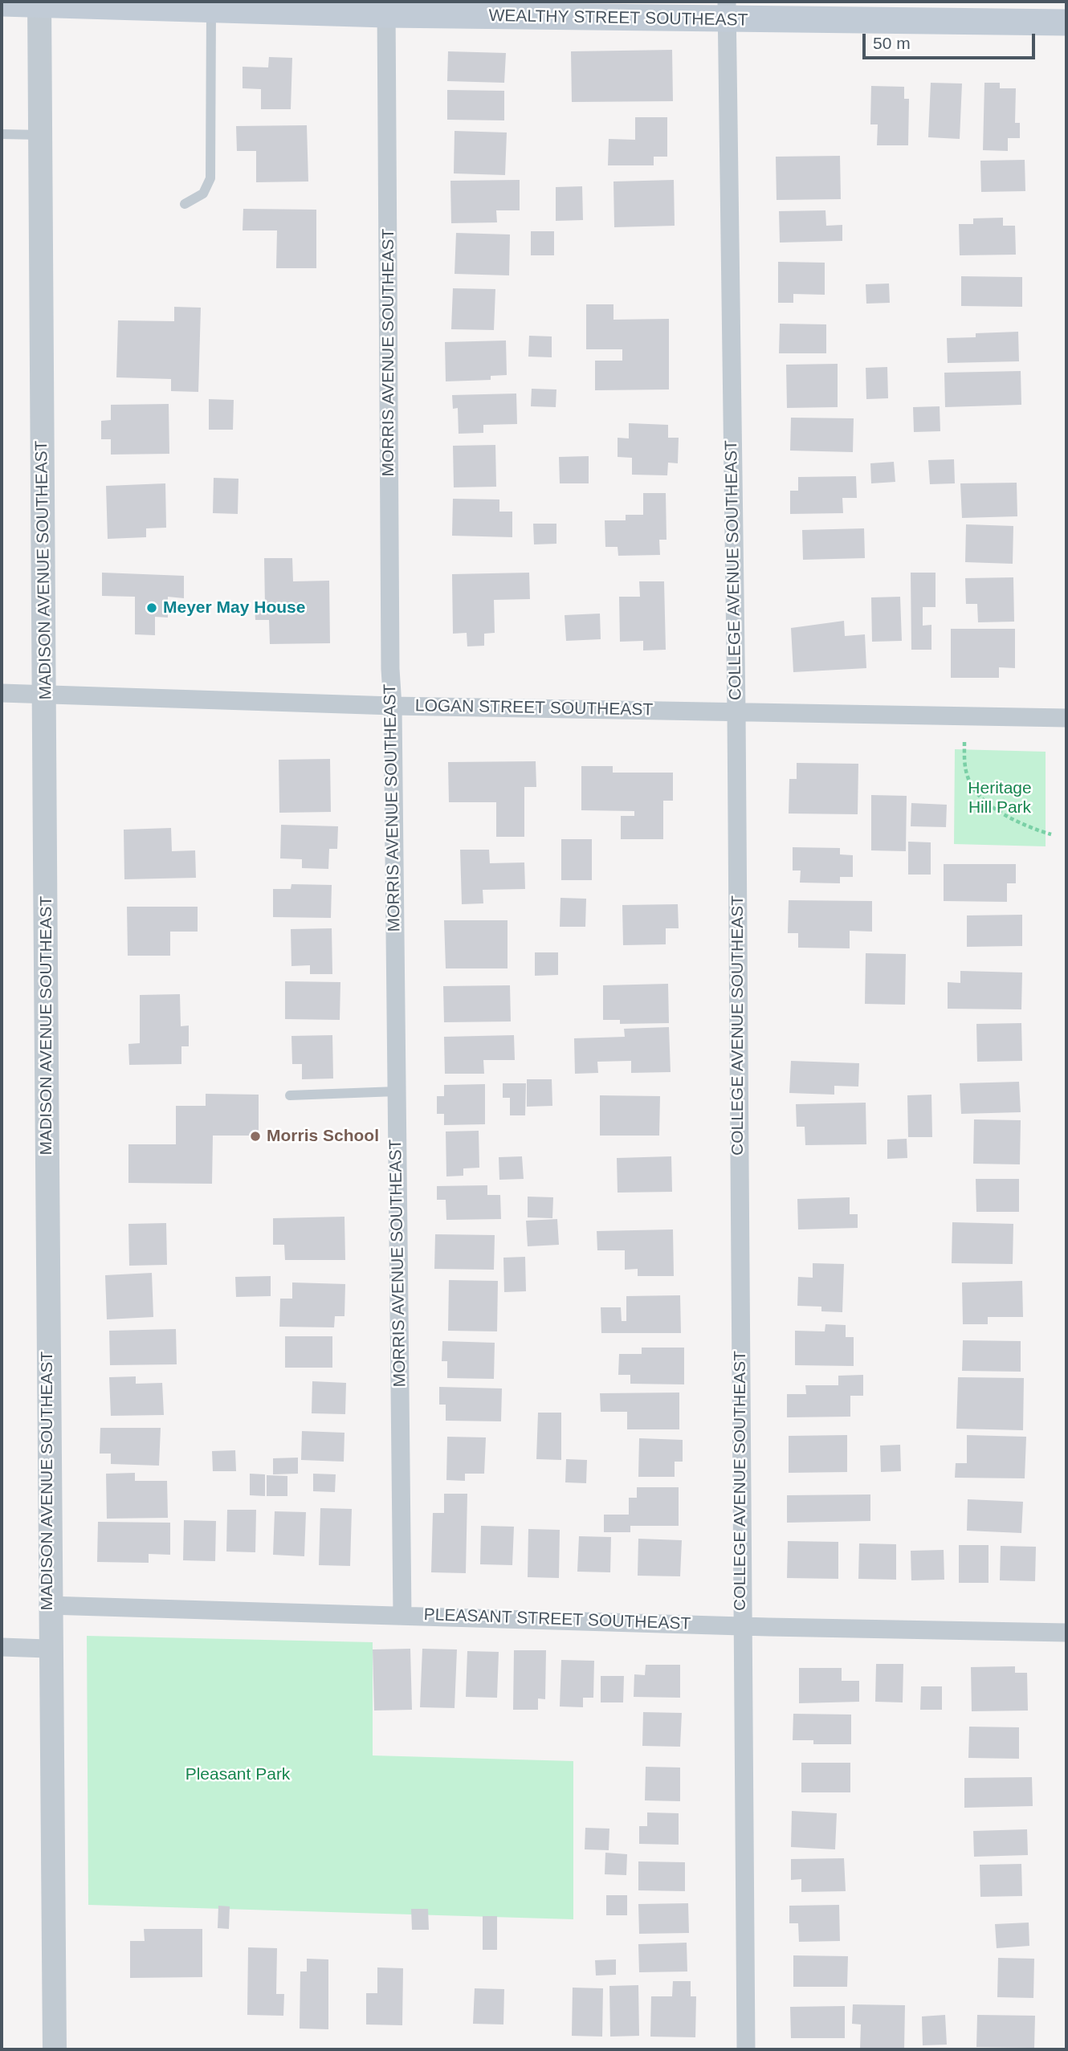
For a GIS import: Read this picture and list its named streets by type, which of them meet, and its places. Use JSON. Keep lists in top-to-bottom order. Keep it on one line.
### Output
{"streets":{"main road":["WEALTHY STREET SOUTHEAST"],"street":["MORRIS AVENUE SOUTHEAST","MADISON AVENUE SOUTHEAST","COLLEGE AVENUE SOUTHEAST","LOGAN STREET SOUTHEAST","PLEASANT STREET SOUTHEAST"]},"crossings":[["WEALTHY STREET SOUTHEAST","MORRIS AVENUE SOUTHEAST"],["WEALTHY STREET SOUTHEAST","MADISON AVENUE SOUTHEAST"],["WEALTHY STREET SOUTHEAST","COLLEGE AVENUE SOUTHEAST"],["MORRIS AVENUE SOUTHEAST","LOGAN STREET SOUTHEAST"],["MORRIS AVENUE SOUTHEAST","PLEASANT STREET SOUTHEAST"],["MADISON AVENUE SOUTHEAST","LOGAN STREET SOUTHEAST"],["MADISON AVENUE SOUTHEAST","PLEASANT STREET SOUTHEAST"],["COLLEGE AVENUE SOUTHEAST","LOGAN STREET SOUTHEAST"],["COLLEGE AVENUE SOUTHEAST","PLEASANT STREET SOUTHEAST"]],"parks":["Heritage Hill Park","Pleasant Park"],"places":["Meyer May House","Morris School"],"scale_bar":"50 m"}
